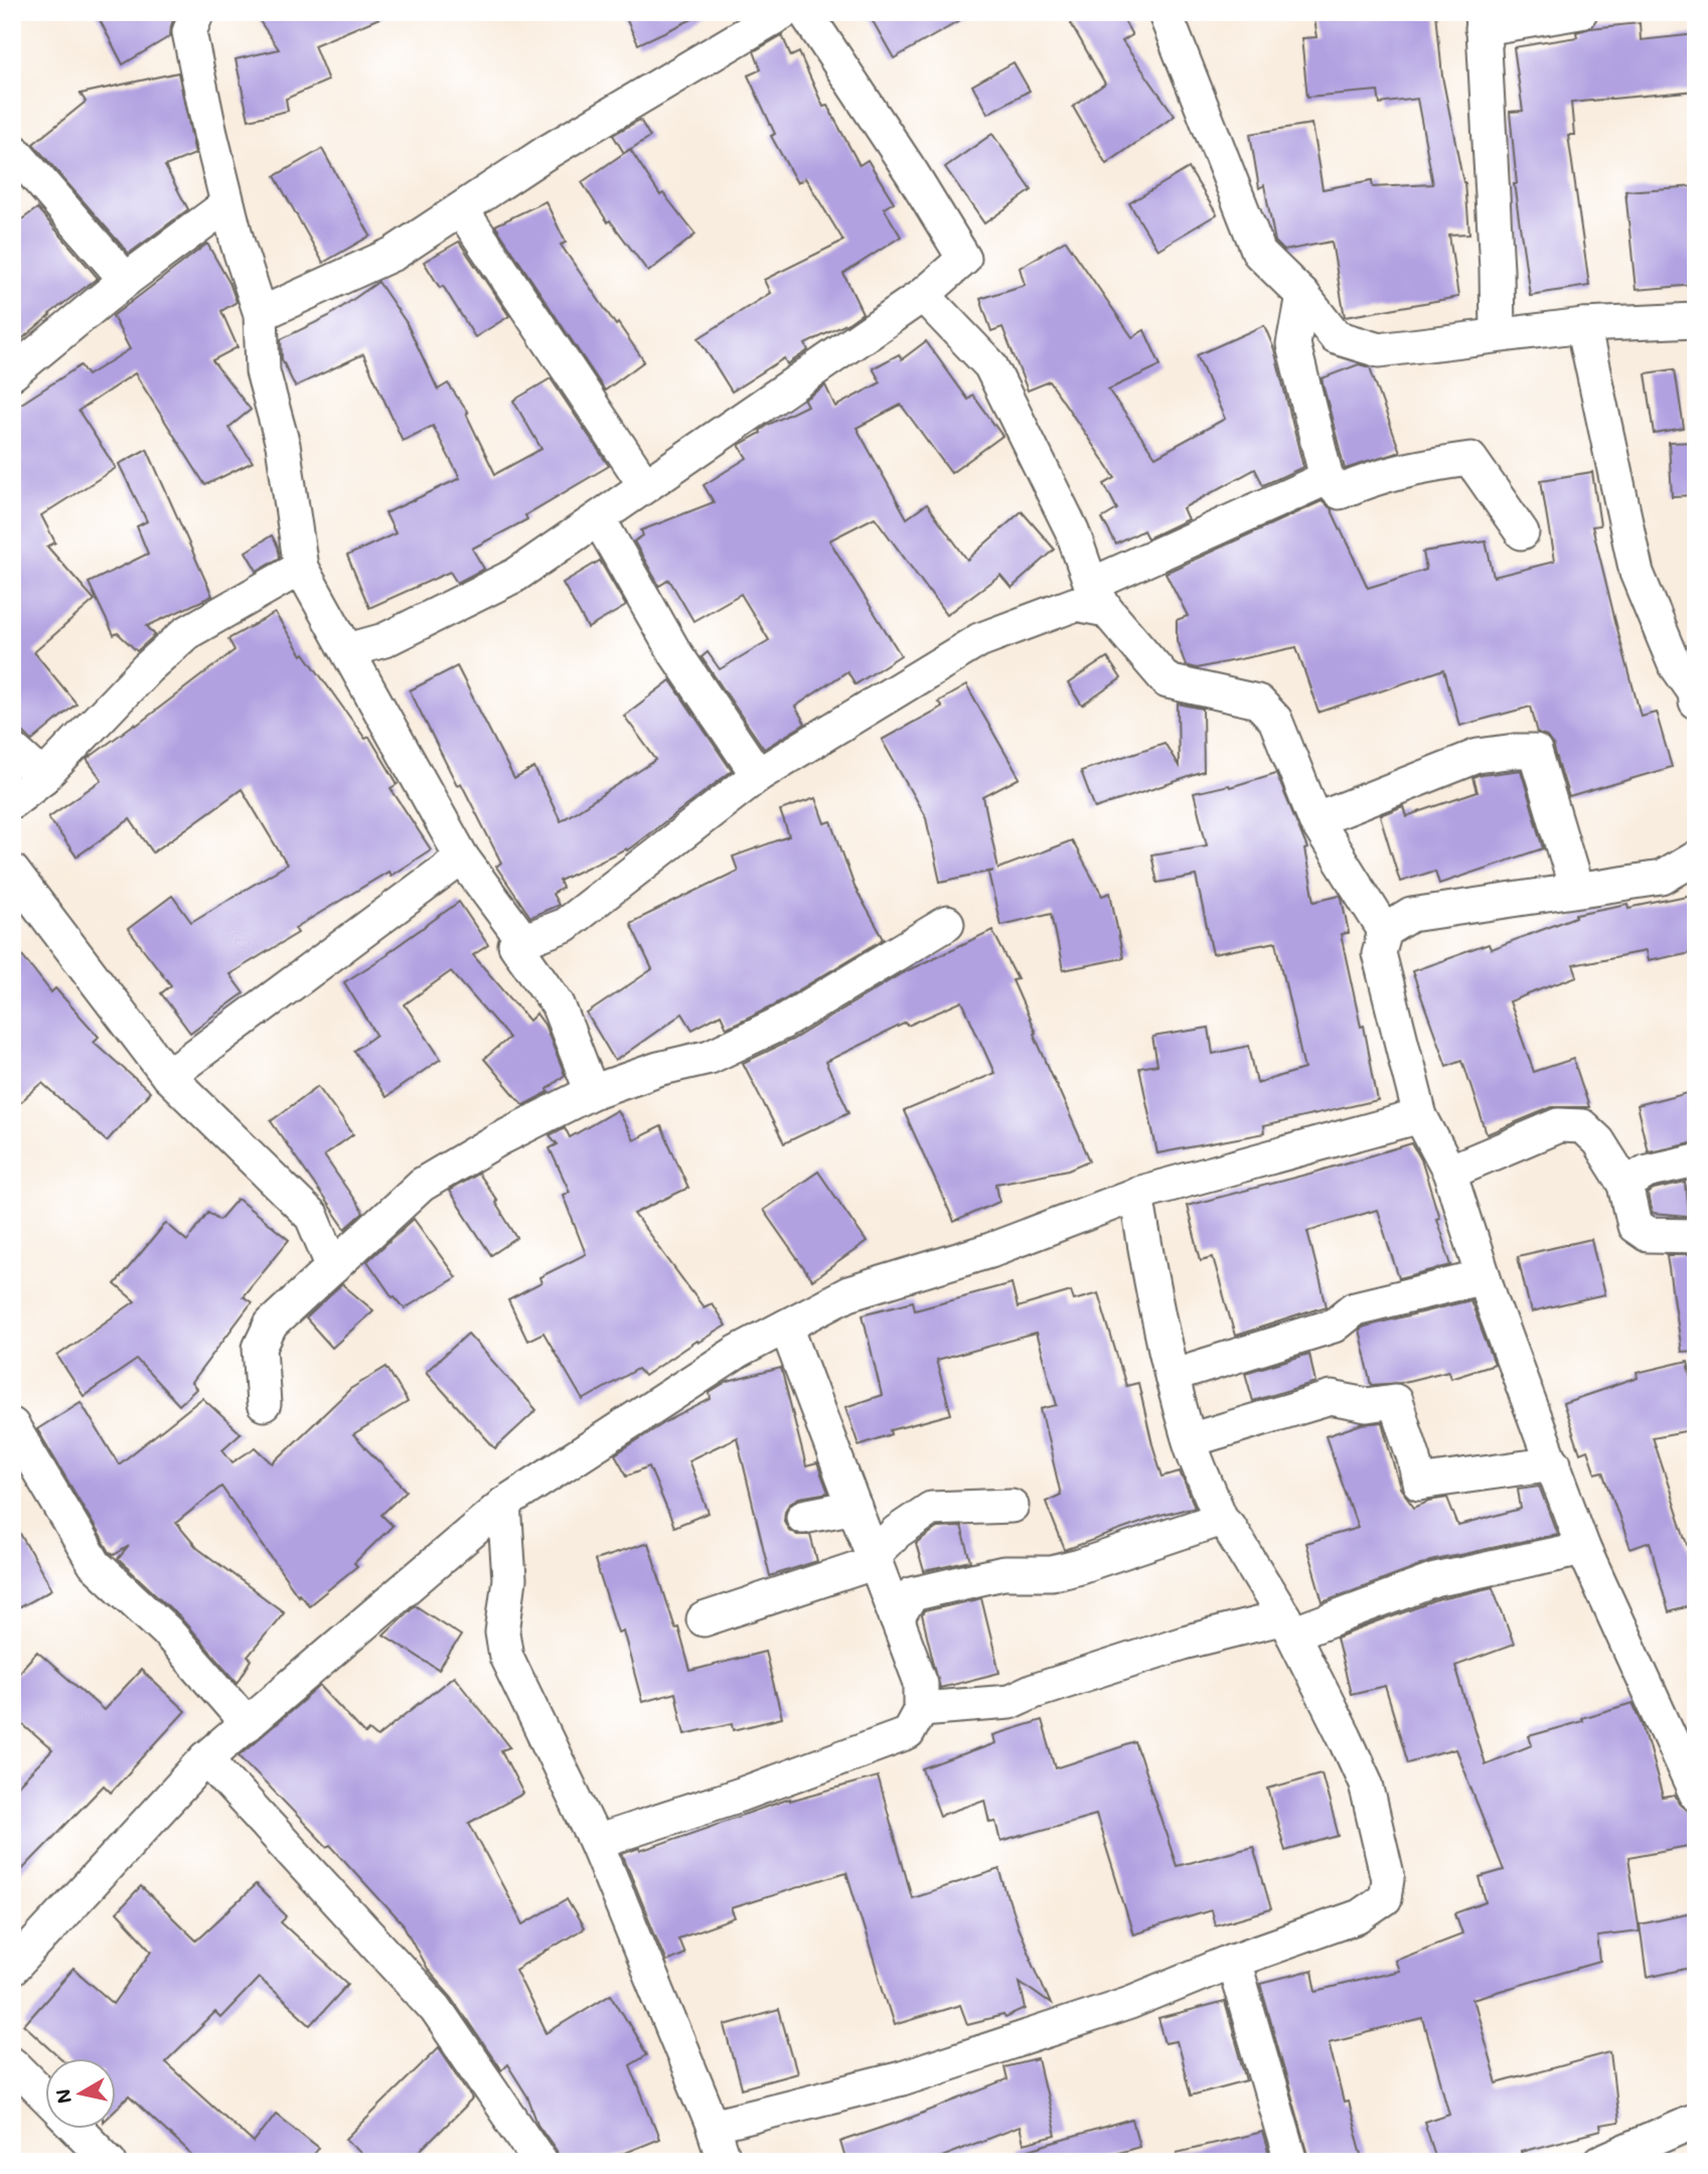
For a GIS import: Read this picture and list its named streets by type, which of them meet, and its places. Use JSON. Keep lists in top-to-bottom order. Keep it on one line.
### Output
{"north":"left"}
